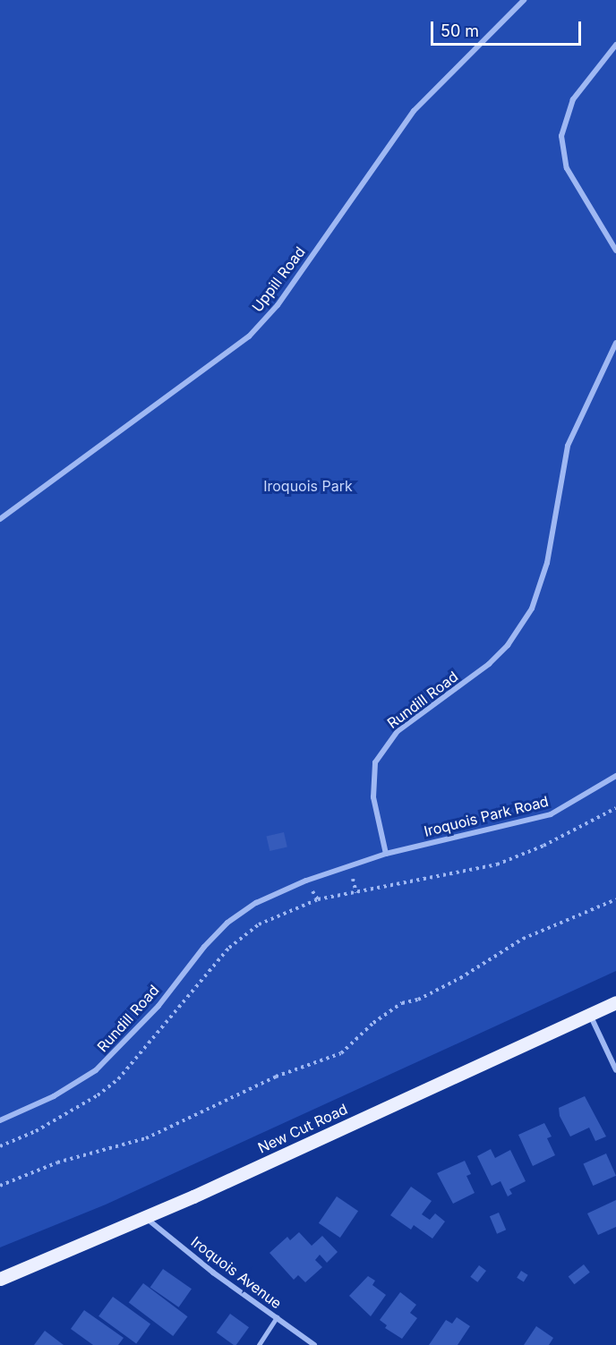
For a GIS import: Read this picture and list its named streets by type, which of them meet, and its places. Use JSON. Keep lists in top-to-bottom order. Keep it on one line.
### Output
{"streets":{"main road":["New Cut Road"],"street":["Uppill Road","Rundill Road","Iroquois Park Road","Iroquois Avenue"]},"crossings":[["Rundill Road","Iroquois Park Road"],["New Cut Road","Iroquois Avenue"]],"parks":["Iroquois Park"],"scale_bar":"50 m"}
